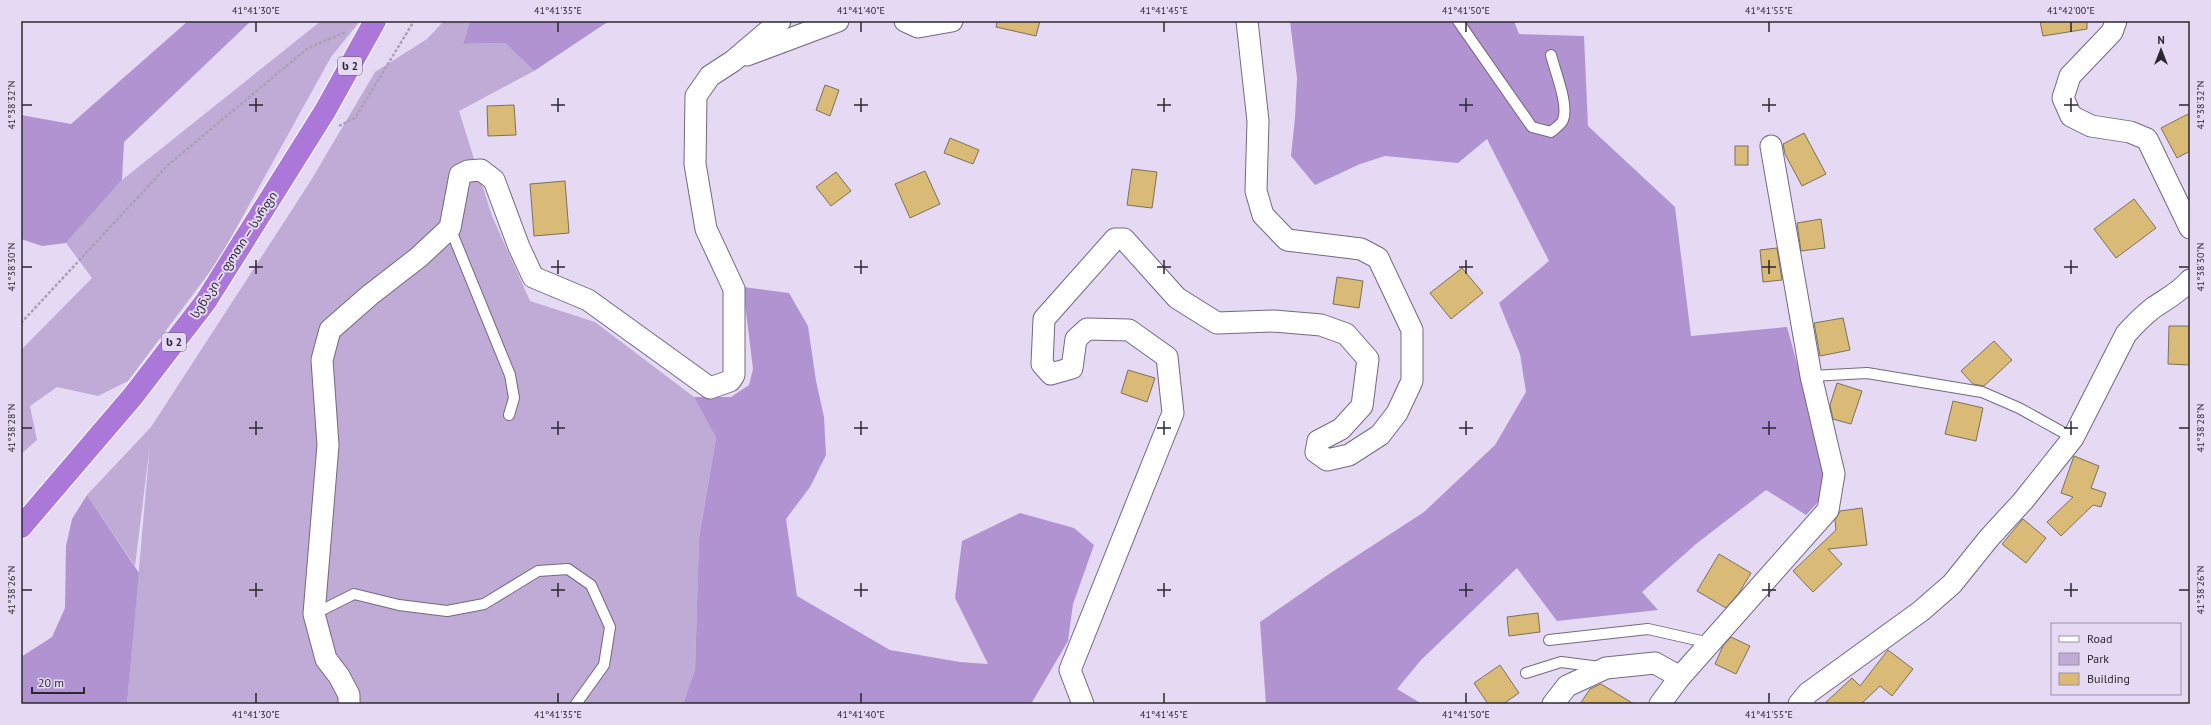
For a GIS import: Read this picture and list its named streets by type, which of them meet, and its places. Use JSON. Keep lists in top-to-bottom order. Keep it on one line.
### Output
{"streets":{"highway":["ს 2","სენაკი — ფოთი — სარფი"]},"legend":["Road","Park","Building"],"scale_bar":"20 m","north":"top","coordinates":["41°41'30\"E","41°41'35\"E","41°41'40\"E","41°41'45\"E","41°41'50\"E","41°41'55\"E","41°42'00\"E","41°38'32\"N","41°38'30\"N","41°38'28\"N","41°38'26\"N"]}
